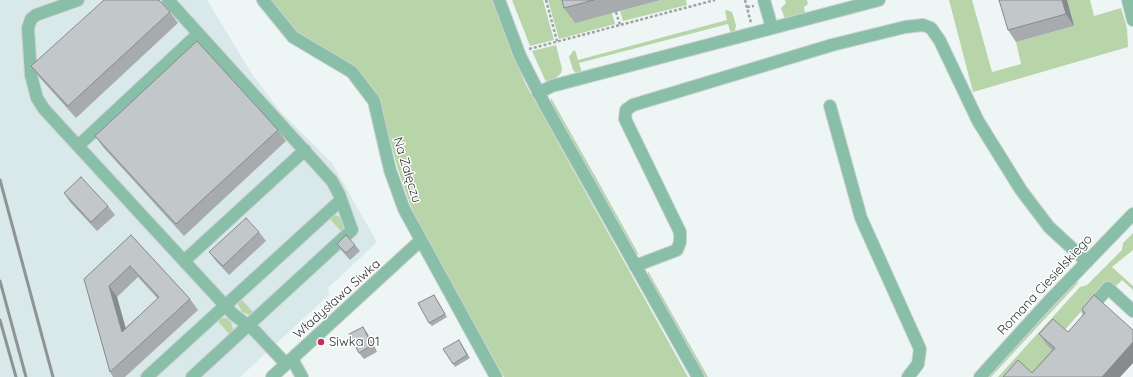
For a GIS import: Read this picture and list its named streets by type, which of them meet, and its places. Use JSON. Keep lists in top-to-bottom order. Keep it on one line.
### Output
{"streets":{"street":["Na Załęczu","Romana Ciesielskiego","Władysława Siwka"]},"crossings":[["Na Załęczu","Władysława Siwka"]],"places":["Siwka 01"]}
